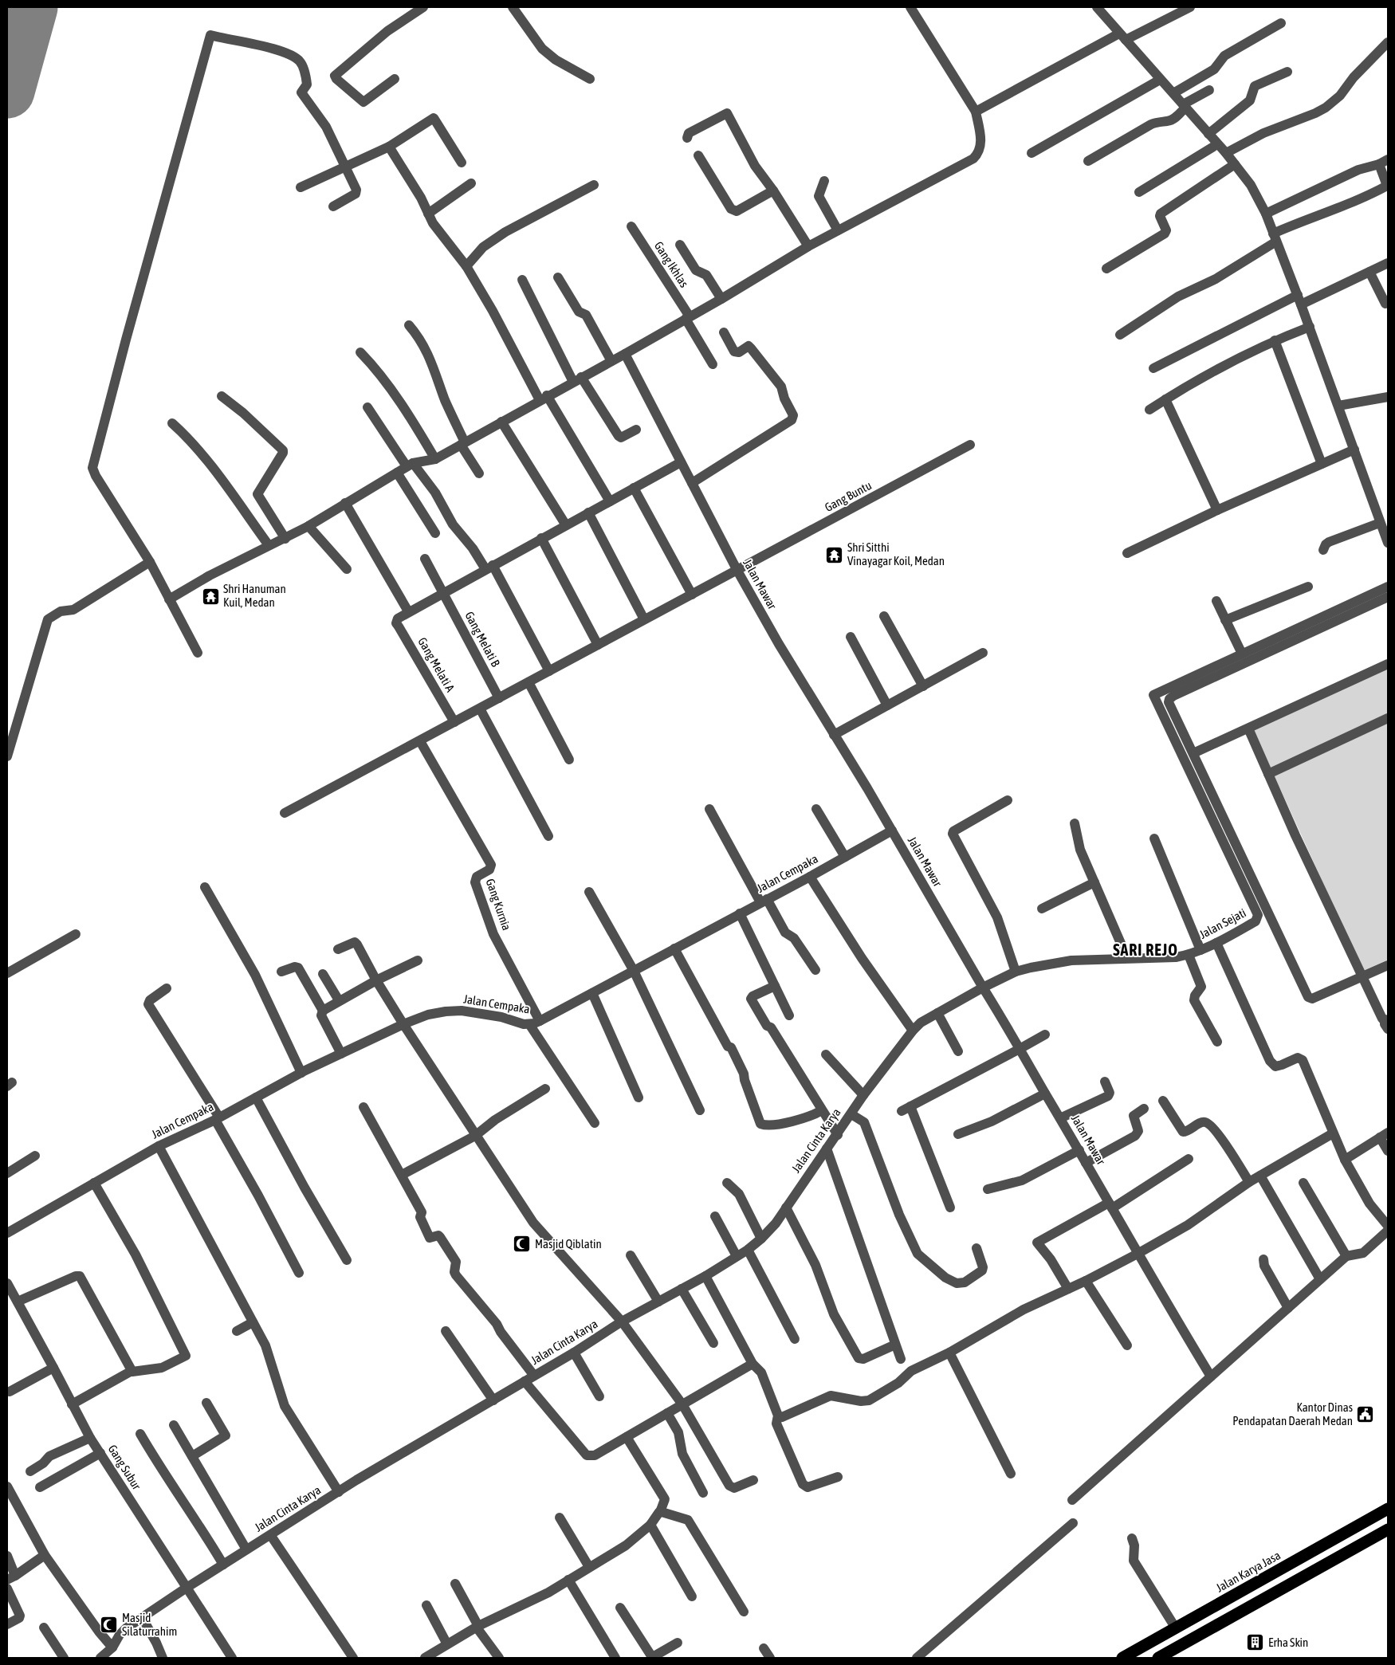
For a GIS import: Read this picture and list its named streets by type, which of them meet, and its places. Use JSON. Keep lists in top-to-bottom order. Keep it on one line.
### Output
{"streets":{"highway":["Jalan Karya Jasa"],"street":["Gang Ikhlas","Gang Buntu","Jalan Mawar","Gang Melati B","Gang Melati A","Jalan Cempaka","Gang Kurnia","Jalan Sejati","Jalan Cinta Karya","Gang Subur"]},"crossings":[["Gang Buntu","Jalan Mawar"],["Gang Buntu","Gang Melati B"],["Gang Buntu","Gang Melati A"],["Gang Buntu","Gang Kurnia"],["Jalan Mawar","Jalan Cempaka"],["Jalan Mawar","Jalan Sejati"],["Jalan Mawar","Jalan Cinta Karya"],["Jalan Cempaka","Gang Kurnia"],["Jalan Sejati","Jalan Cinta Karya"],["Jalan Cinta Karya","Gang Subur"]],"districts":["SARI REJO"],"places":{"temple":["Shri Sitthi Vinayagar Koil, Medan","Shri Hanuman Kuil, Medan"],"mosque":["Masjid Qiblatin","Masjid Silaturrahim"],"public building":["Kantor Dinas Pendapatan Daerah Medan"],"building":["Erha Skin"]}}
